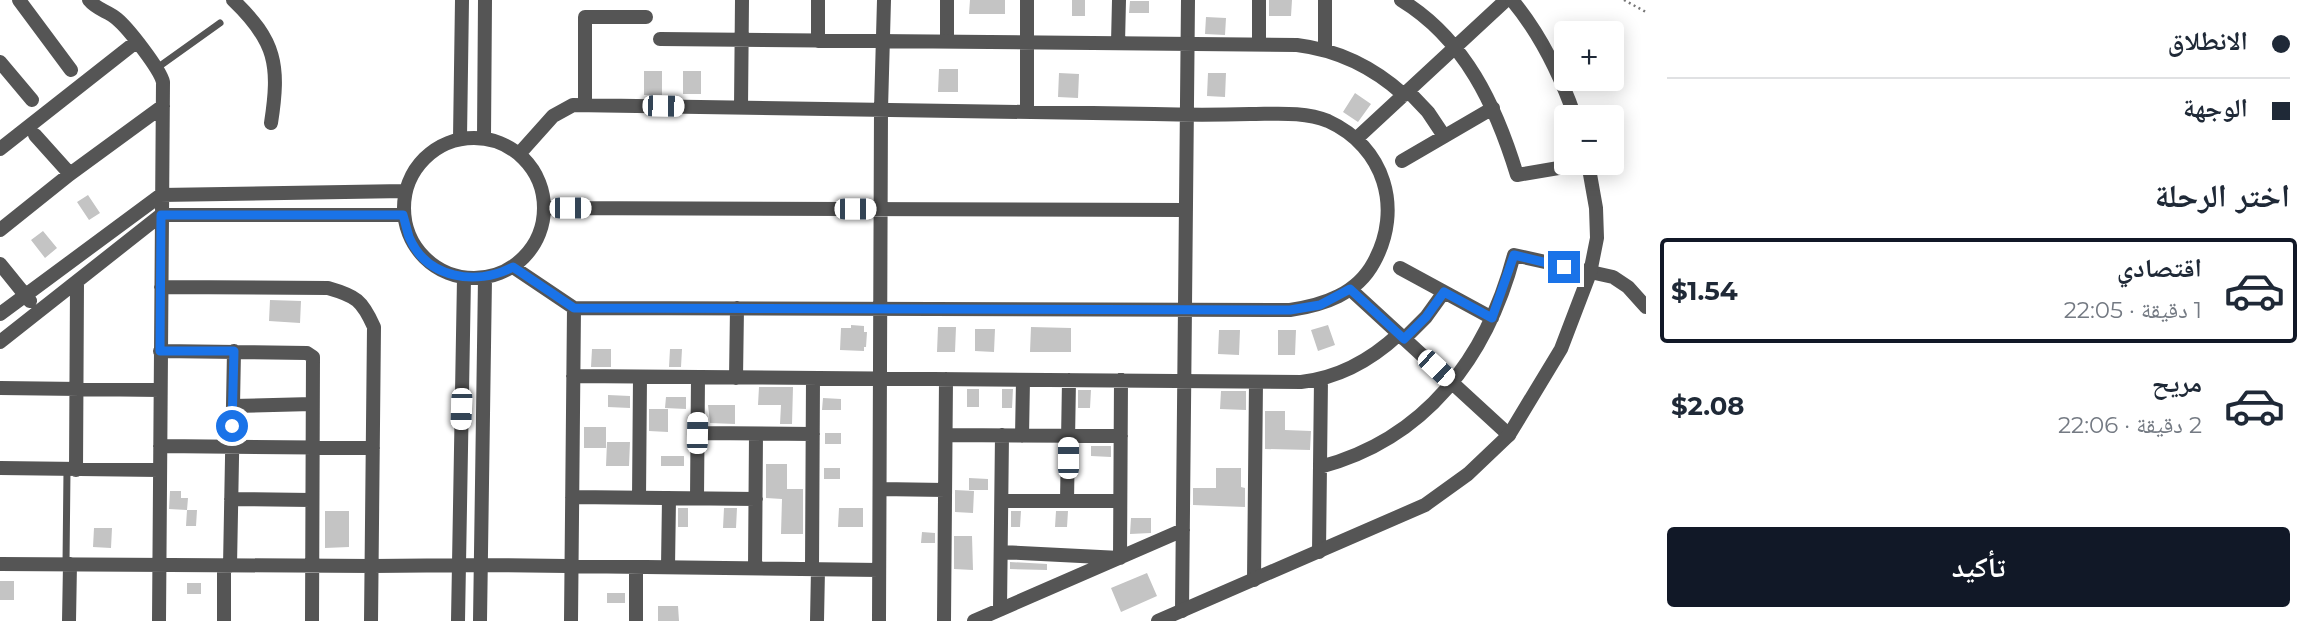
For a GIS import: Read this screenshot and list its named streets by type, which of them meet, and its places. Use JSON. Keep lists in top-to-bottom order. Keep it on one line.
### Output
{"page":{"banner":["الانطلاق","الوجهة"],"map_buttons":["+","−"],"heading":"اختر الرحلة","list":[{"name":"اقتصادي","note":"1 دقيقة · 22:05","value":"$1.54"},{"name":"مريح","note":"2 دقيقة · 22:06","value":"$2.08"}],"buttons":"تأكيد"}}
